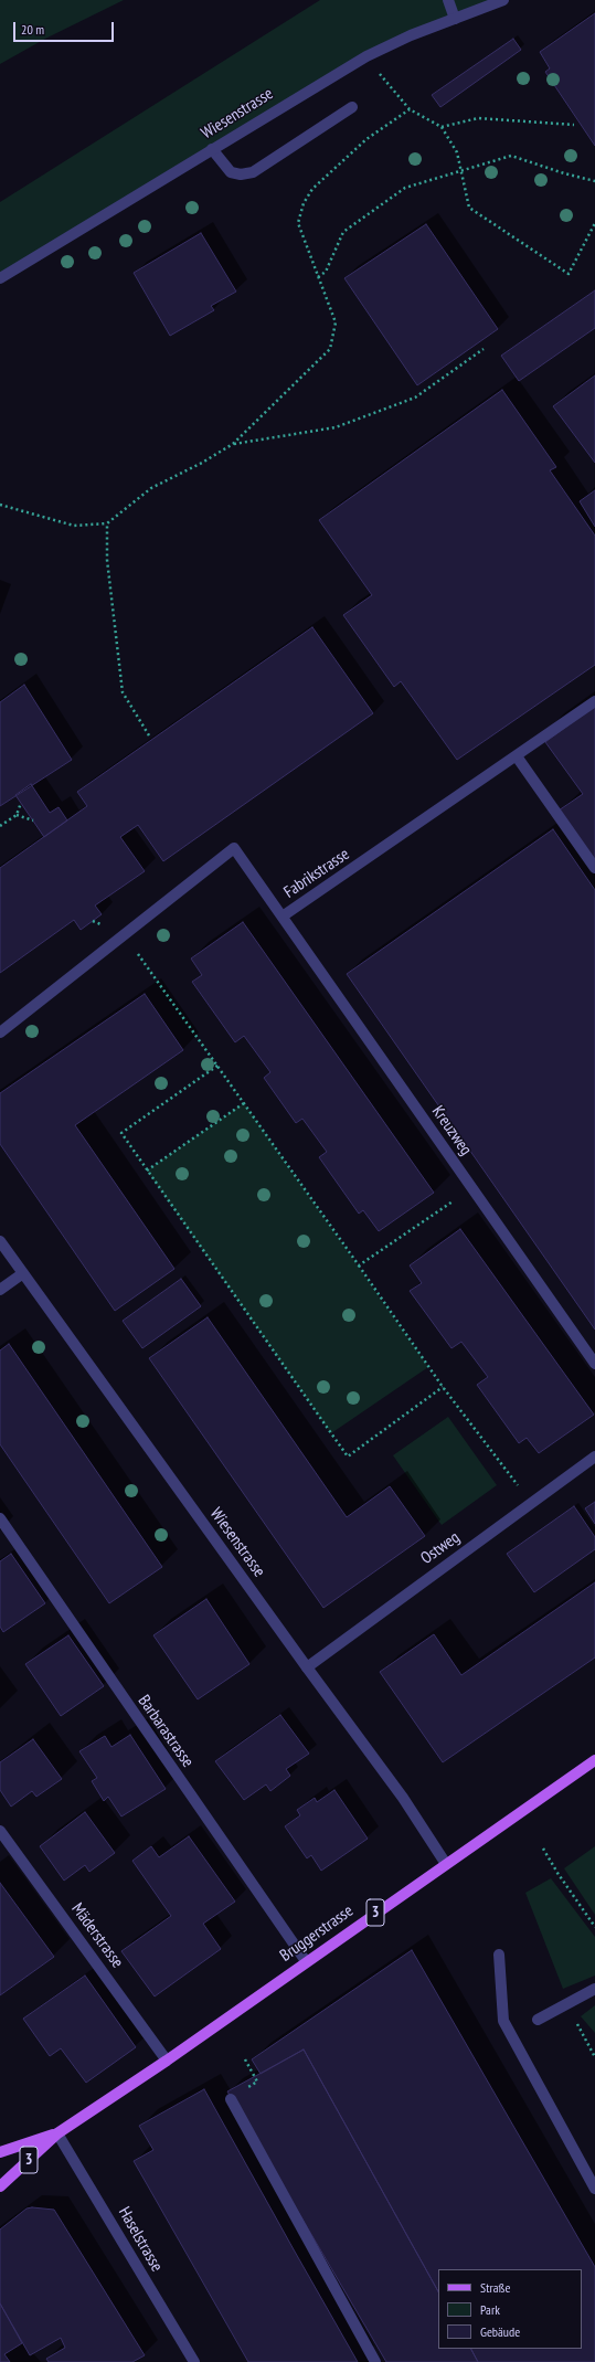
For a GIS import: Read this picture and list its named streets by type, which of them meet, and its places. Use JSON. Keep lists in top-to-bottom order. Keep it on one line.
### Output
{"streets":{"main road":["3","Bruggerstrasse"],"street":["Wiesenstrasse","Fabrikstrasse","Kreuzweg","Ostweg","Barbarastrasse","Mäderstrasse","Haselstrasse"]},"crossings":[["Wiesenstrasse","Ostweg"],["Wiesenstrasse","Bruggerstrasse"],["Fabrikstrasse","Kreuzweg"],["Barbarastrasse","Bruggerstrasse"],["Bruggerstrasse","Mäderstrasse"],["Bruggerstrasse","Haselstrasse"]],"legend":["Straße","Park","Gebäude"],"scale_bar":"20 m"}
